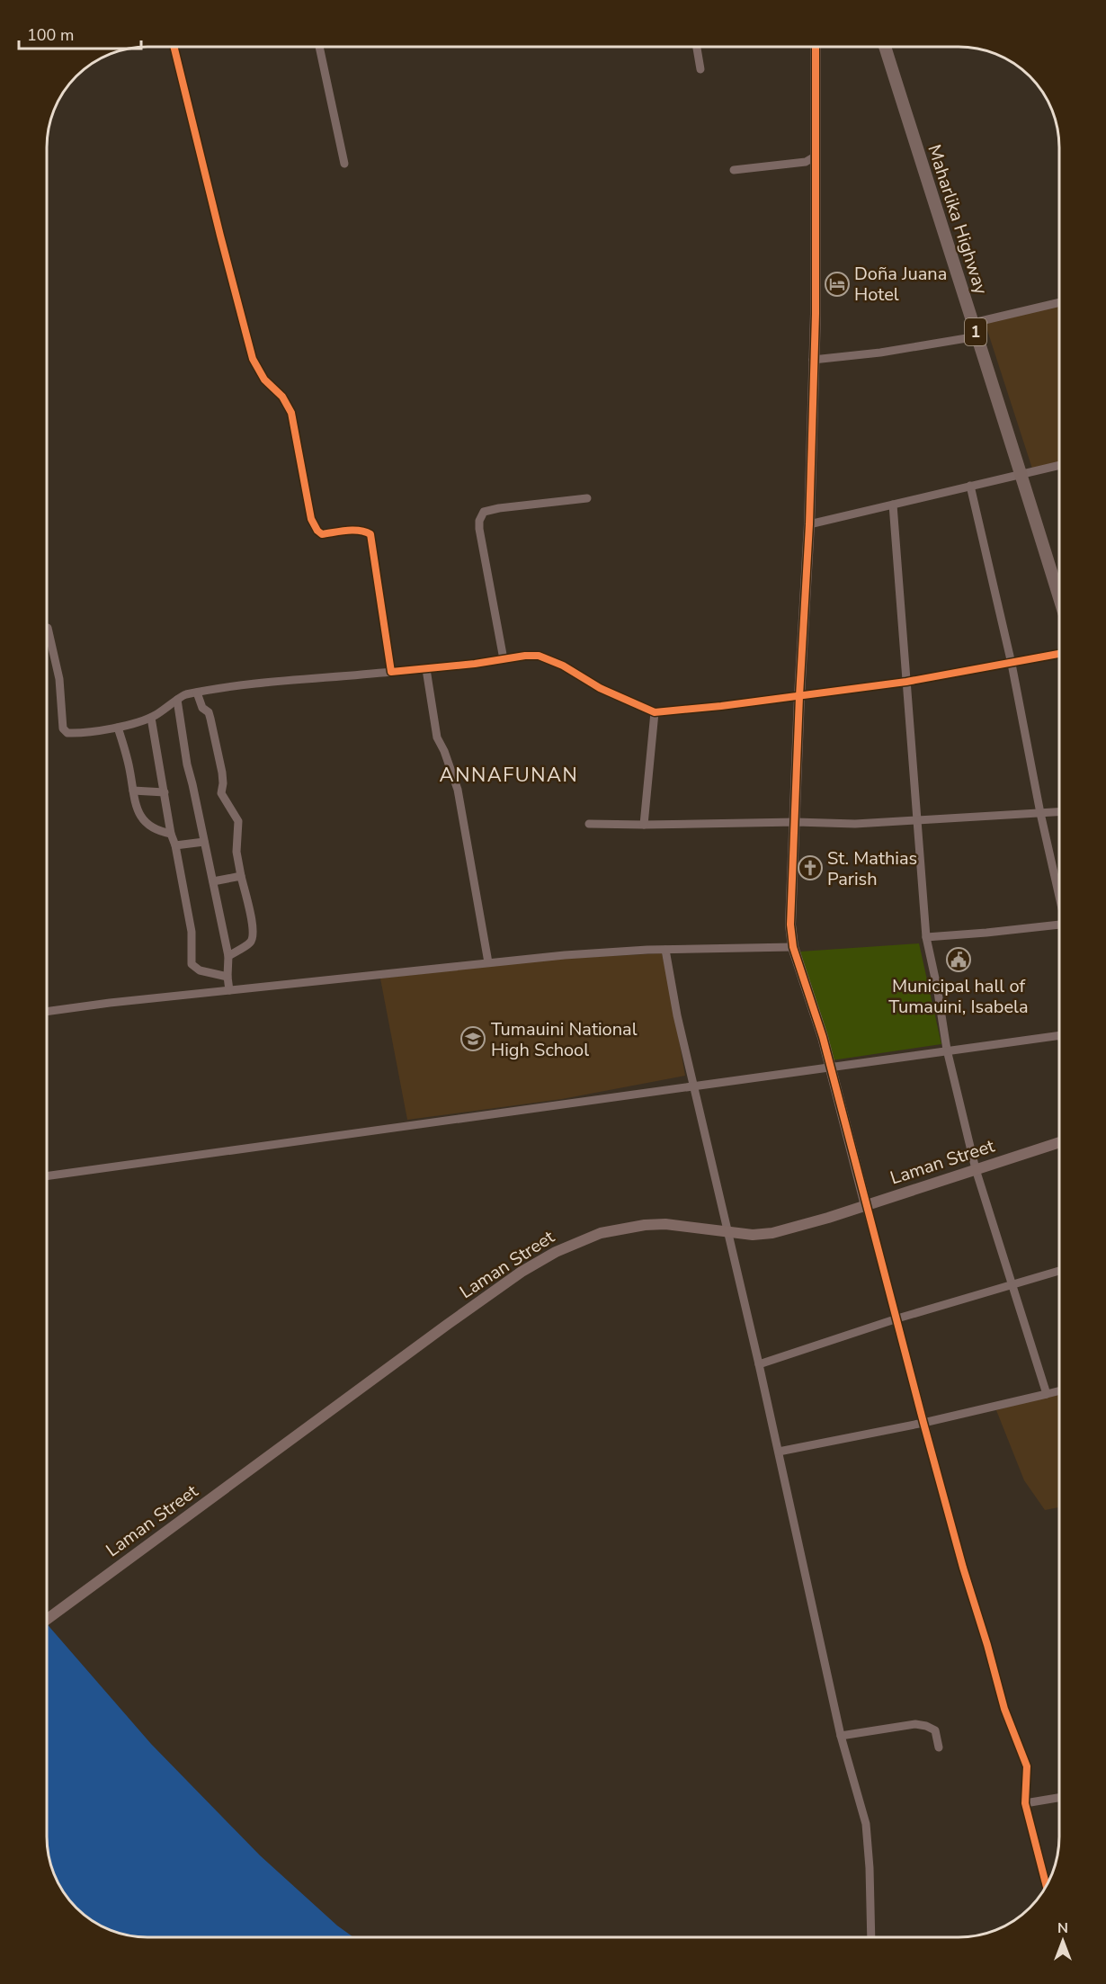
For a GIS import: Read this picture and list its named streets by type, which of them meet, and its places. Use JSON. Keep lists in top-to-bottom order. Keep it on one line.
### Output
{"streets":{"main road":["Maharlika Highway","1"],"street":["Laman Street"]},"districts":["ANNAFUNAN"],"places":{"hotel":["Doña Juana Hotel"],"church":["St. Mathias Parish"],"public building":["Municipal hall of Tumauini, Isabela"],"school or university":["Tumauini National High School"]},"scale_bar":"100 m","north":"top"}
